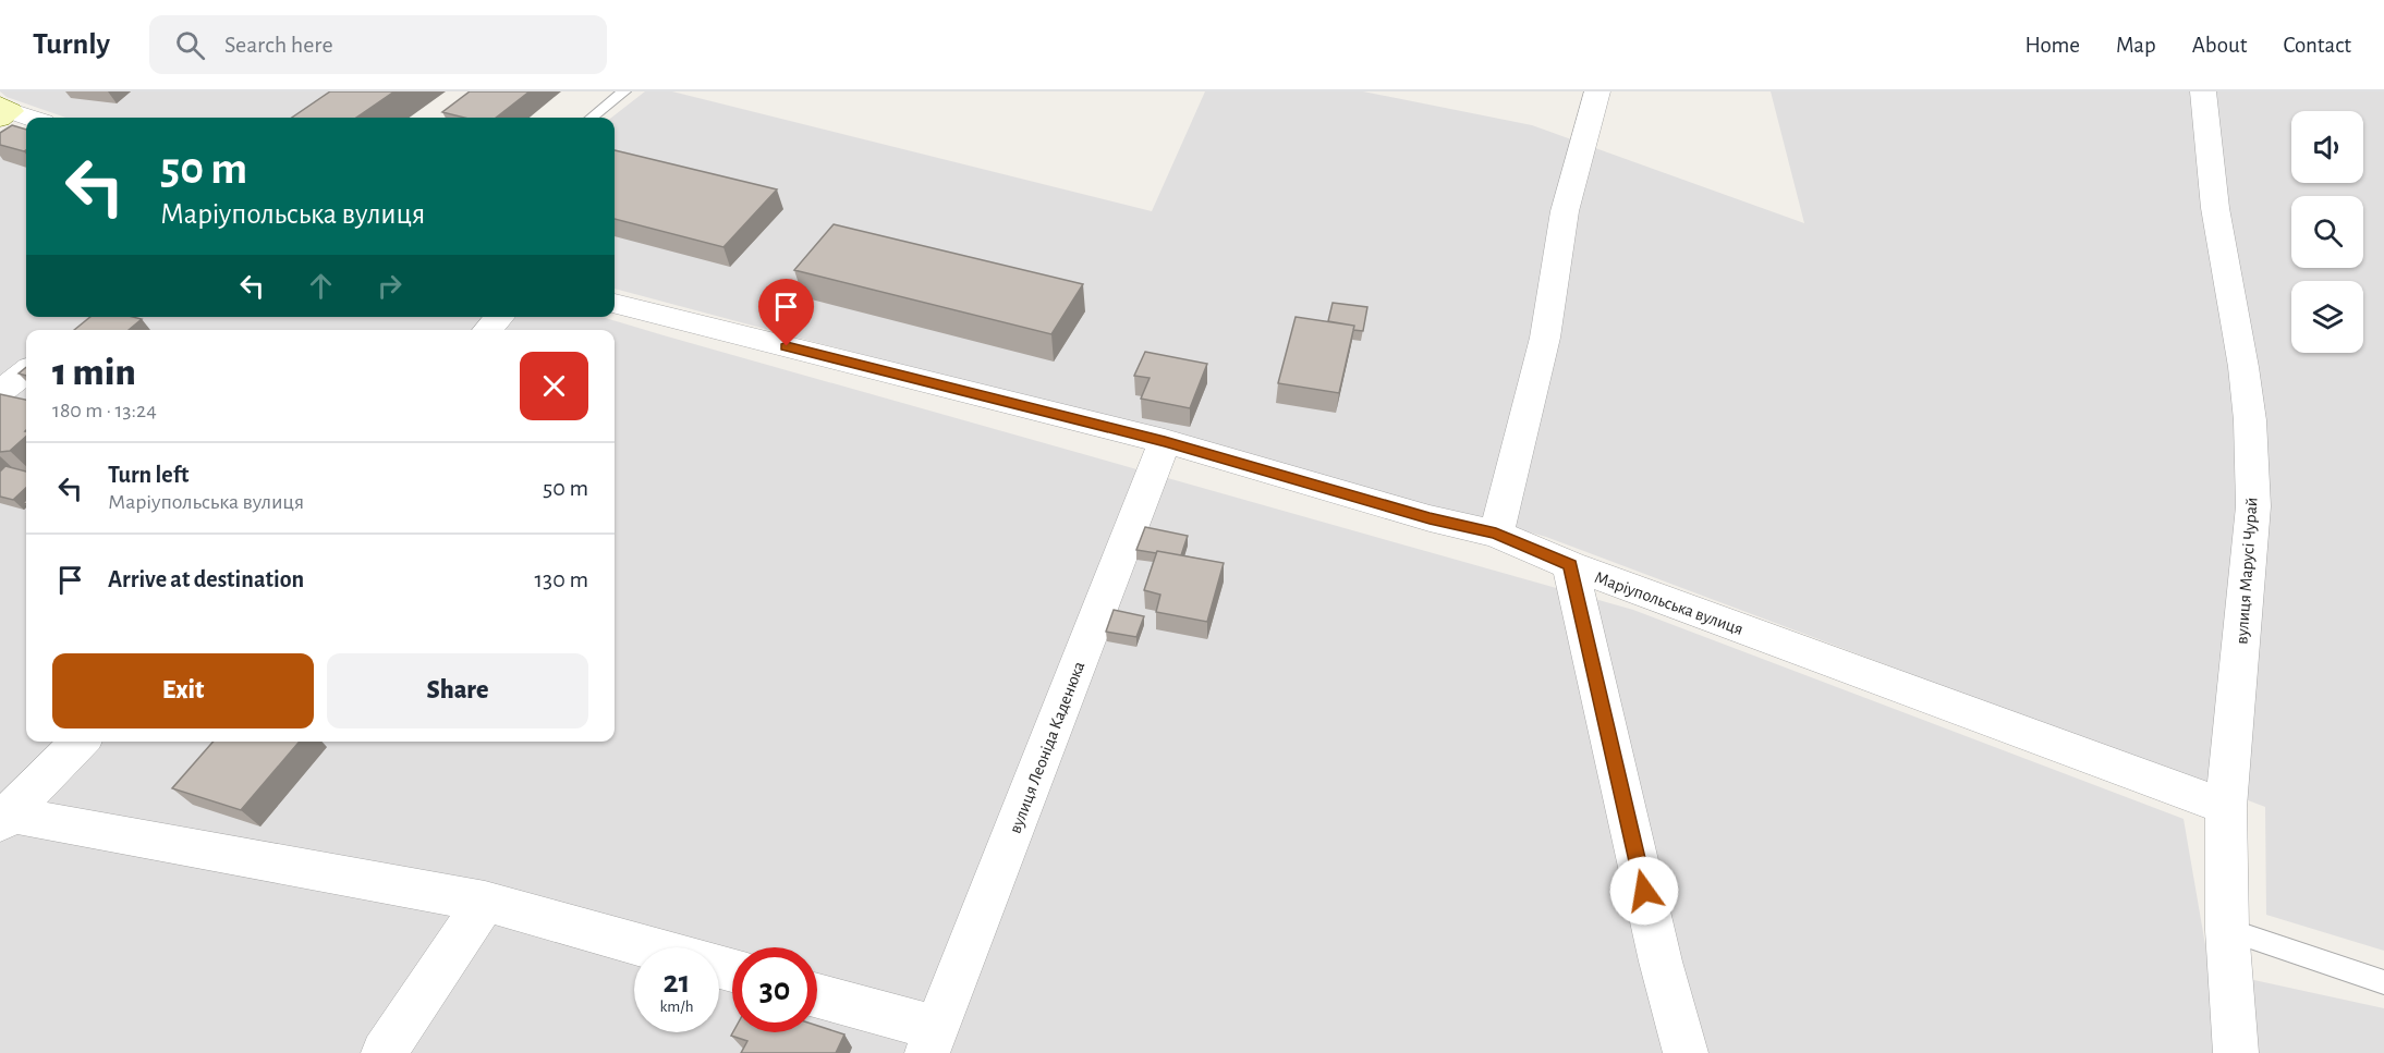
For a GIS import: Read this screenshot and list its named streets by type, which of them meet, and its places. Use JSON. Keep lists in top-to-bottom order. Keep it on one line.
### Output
{"streets":{"street":["вулиця Марусі Чурай","Маріупольська вулиця","вулиця Леоніда Каденюка"]},"crossings":[["вулиця Марусі Чурай","Маріупольська вулиця"],["Маріупольська вулиця","вулиця Леоніда Каденюка"]],"page":{"header":"Turnly","search":"Search here","nav":["Home","Map","About","Contact"],"turn":["50 m","Маріупольська вулиця"],"heading":["1 min","180 m · 13:24"],"list":[{"name":"Turn left","note":"Маріупольська вулиця","value":"50 m"},{"name":"Arrive at destination","value":"130 m"}],"buttons":["Exit","Share"],"speed":"21 km/h","limit":"30"}}
